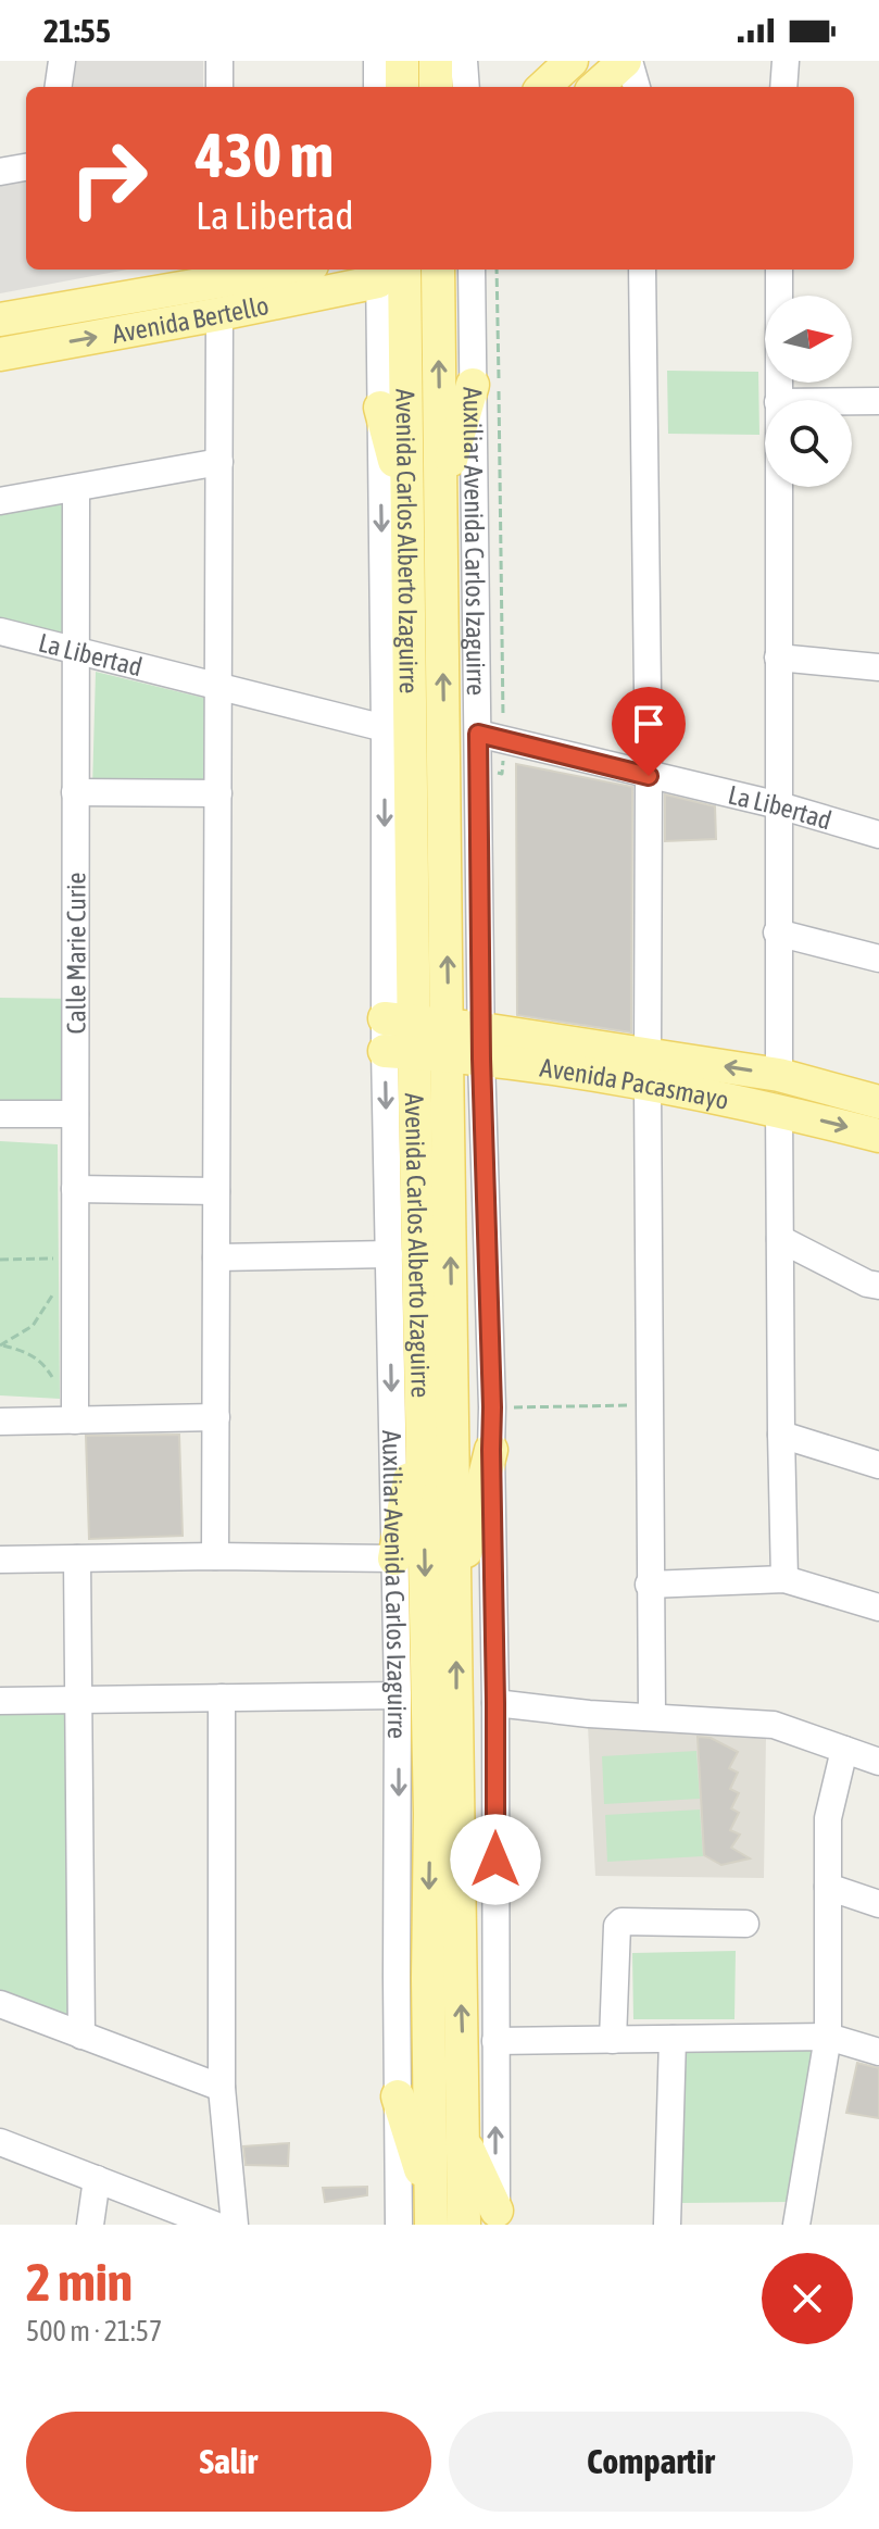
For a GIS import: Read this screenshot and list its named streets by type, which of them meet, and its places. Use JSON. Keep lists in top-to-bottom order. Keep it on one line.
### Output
{"streets":{"main road":["Avenida Bertello","Avenida Carlos Alberto Izaguirre","Avenida Pacasmayo"],"street":["Auxiliar Avenida Carlos Izaguirre","La Libertad","Calle Marie Curie"]},"crossings":[["Avenida Bertello","Avenida Carlos Alberto Izaguirre"],["Avenida Bertello","Auxiliar Avenida Carlos Izaguirre"],["Avenida Carlos Alberto Izaguirre","Auxiliar Avenida Carlos Izaguirre"],["Avenida Carlos Alberto Izaguirre","Avenida Pacasmayo"],["Auxiliar Avenida Carlos Izaguirre","La Libertad"],["Auxiliar Avenida Carlos Izaguirre","Avenida Pacasmayo"],["La Libertad","Calle Marie Curie"]],"north":"right","page":{"status":"21:55","turn":["430 m","La Libertad"],"heading":["2 min","500 m · 21:57"],"buttons":["Salir","Compartir"]}}
